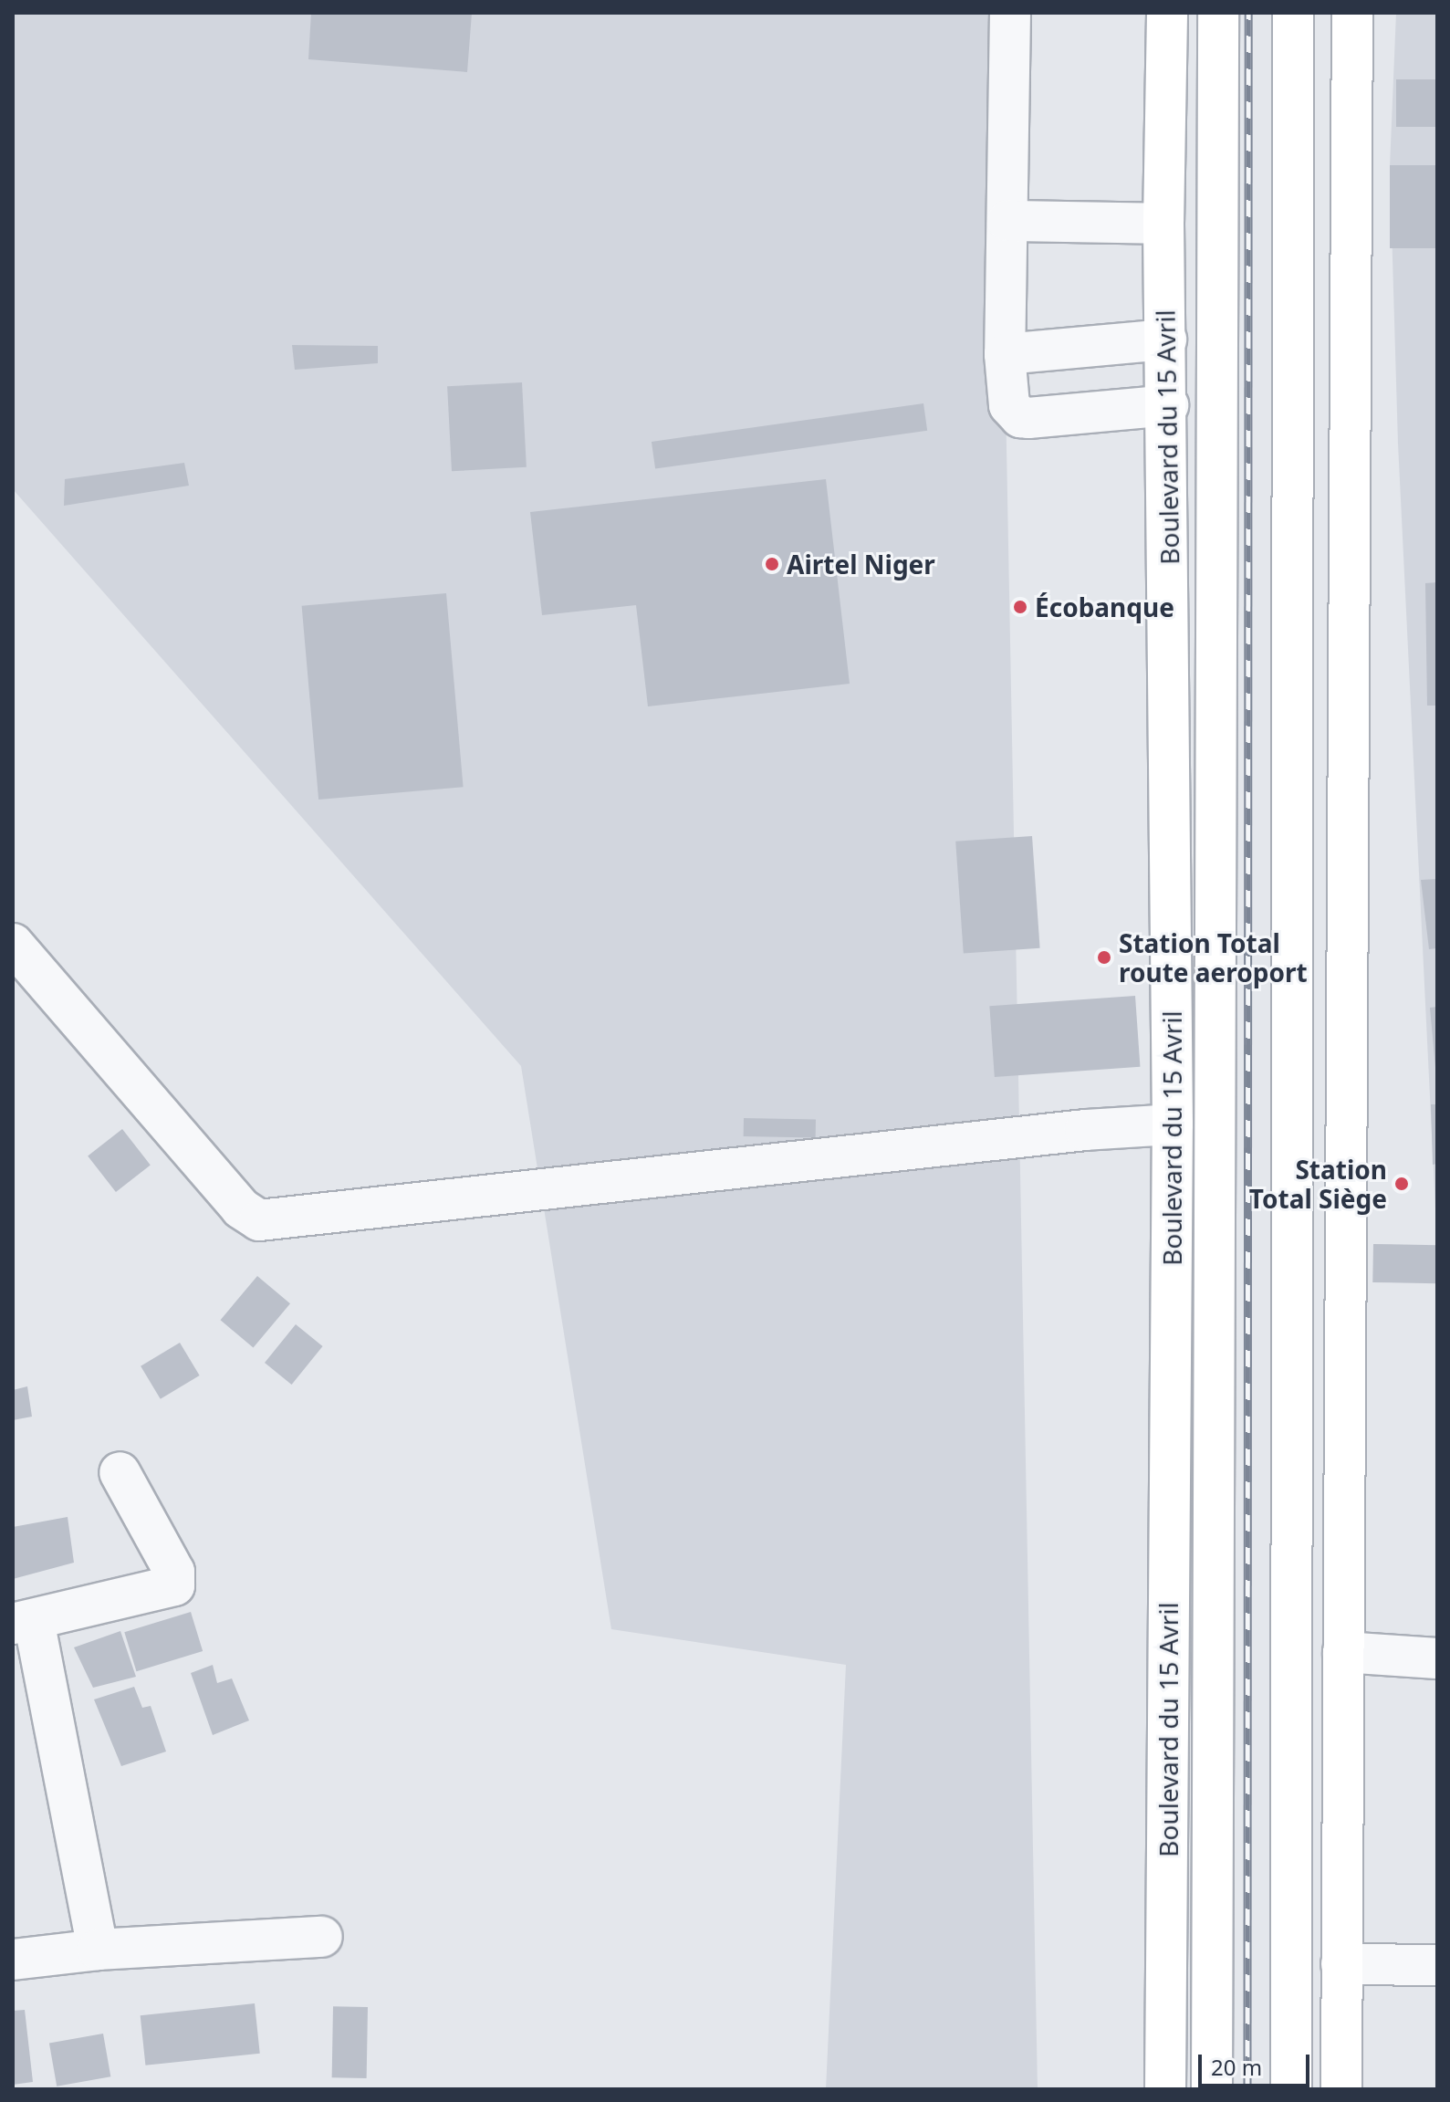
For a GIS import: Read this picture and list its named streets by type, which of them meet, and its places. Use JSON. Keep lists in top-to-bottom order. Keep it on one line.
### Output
{"streets":{"main road":["Boulevard du 15 Avril"]},"places":["Airtel Niger","Écobanque","Station Total route aeroport","Station Total Siège"],"scale_bar":"20 m"}
